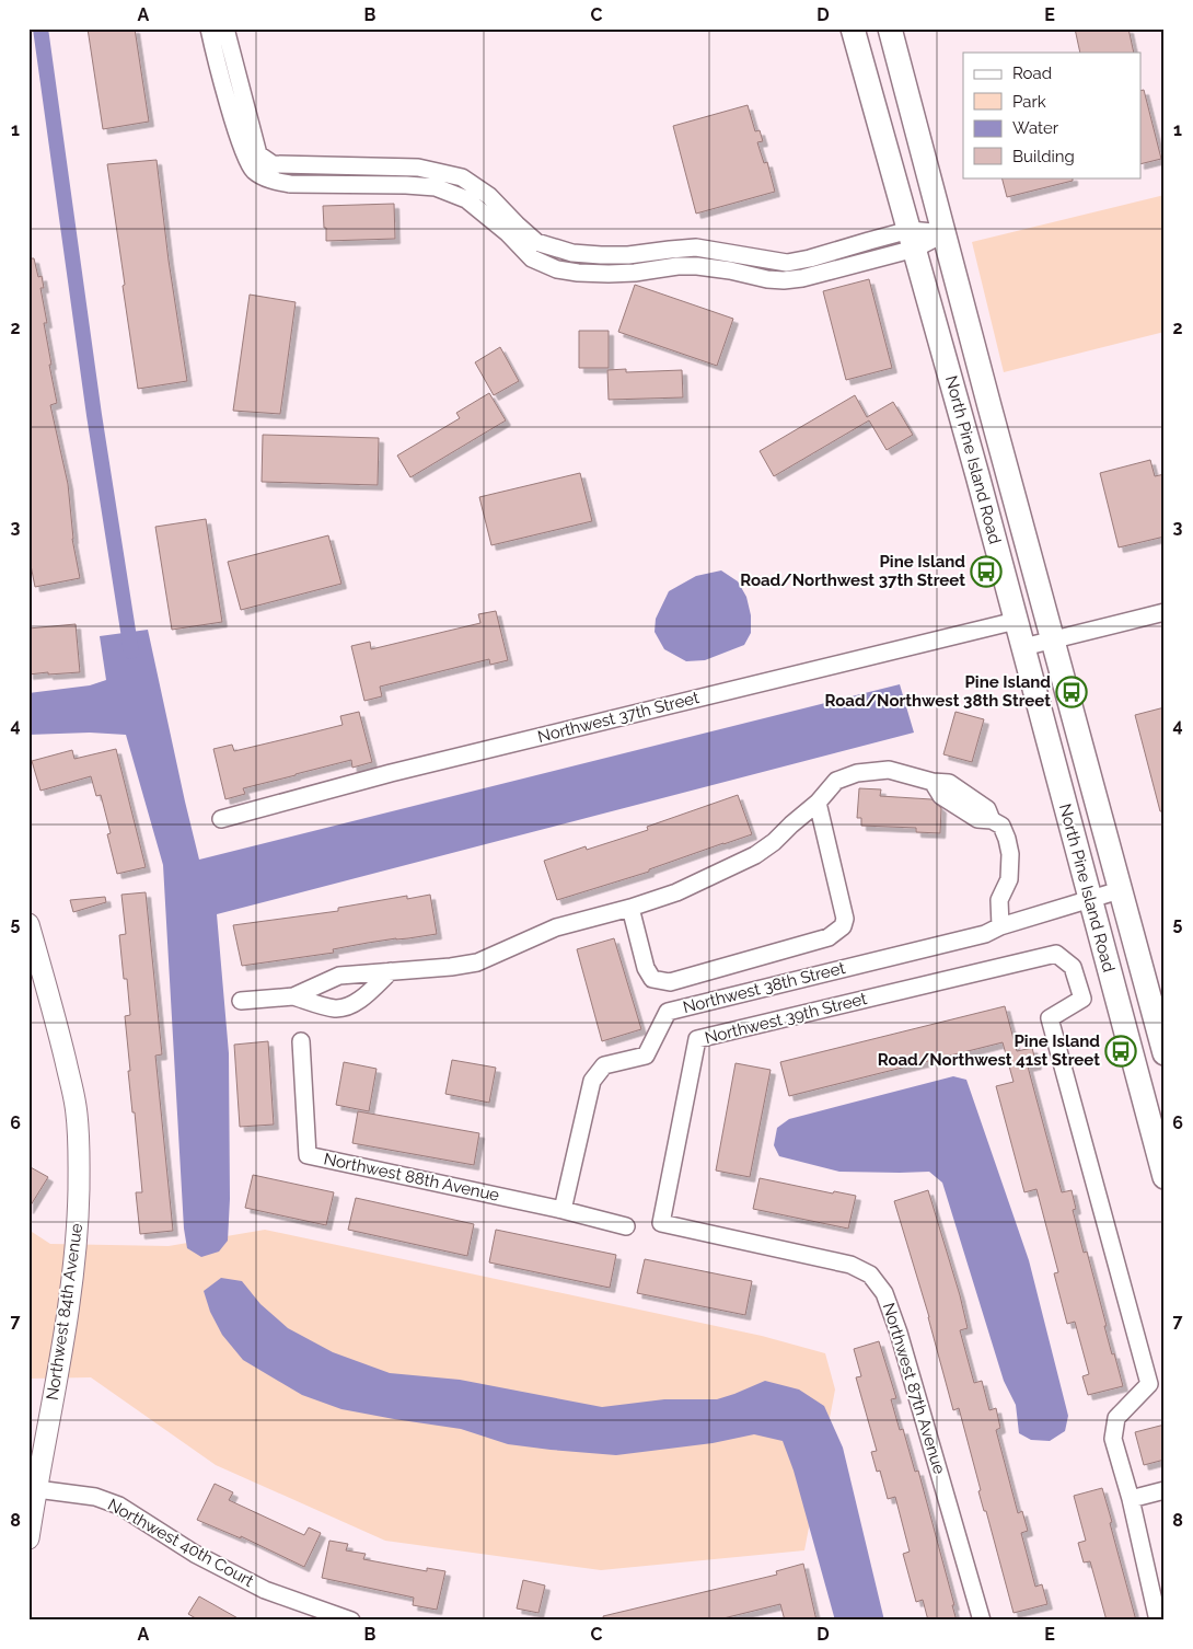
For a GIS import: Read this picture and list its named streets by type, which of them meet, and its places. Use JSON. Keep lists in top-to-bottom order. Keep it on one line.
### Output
{"streets":{"main road":["North Pine Island Road"],"street":["Northwest 37th Street","Northwest 38th Street","Northwest 39th Street","Northwest 88th Avenue","Northwest 84th Avenue","Northwest 87th Avenue","Northwest 40th Court"]},"crossings":[["North Pine Island Road","Northwest 37th Street"],["North Pine Island Road","Northwest 38th Street"],["North Pine Island Road","Northwest 39th Street"],["Northwest 38th Street","Northwest 88th Avenue"],["Northwest 39th Street","Northwest 87th Avenue"],["Northwest 84th Avenue","Northwest 40th Court"]],"places":{"bus stop":["Pine Island Road/Northwest 37th Street","Pine Island Road/Northwest 38th Street","Pine Island Road/Northwest 41st Street"]},"legend":["Road","Park","Water","Building"],"grid":{"columns":["A","B","C","D","E"],"rows":["1","2","3","4","5","6","7","8"]}}
